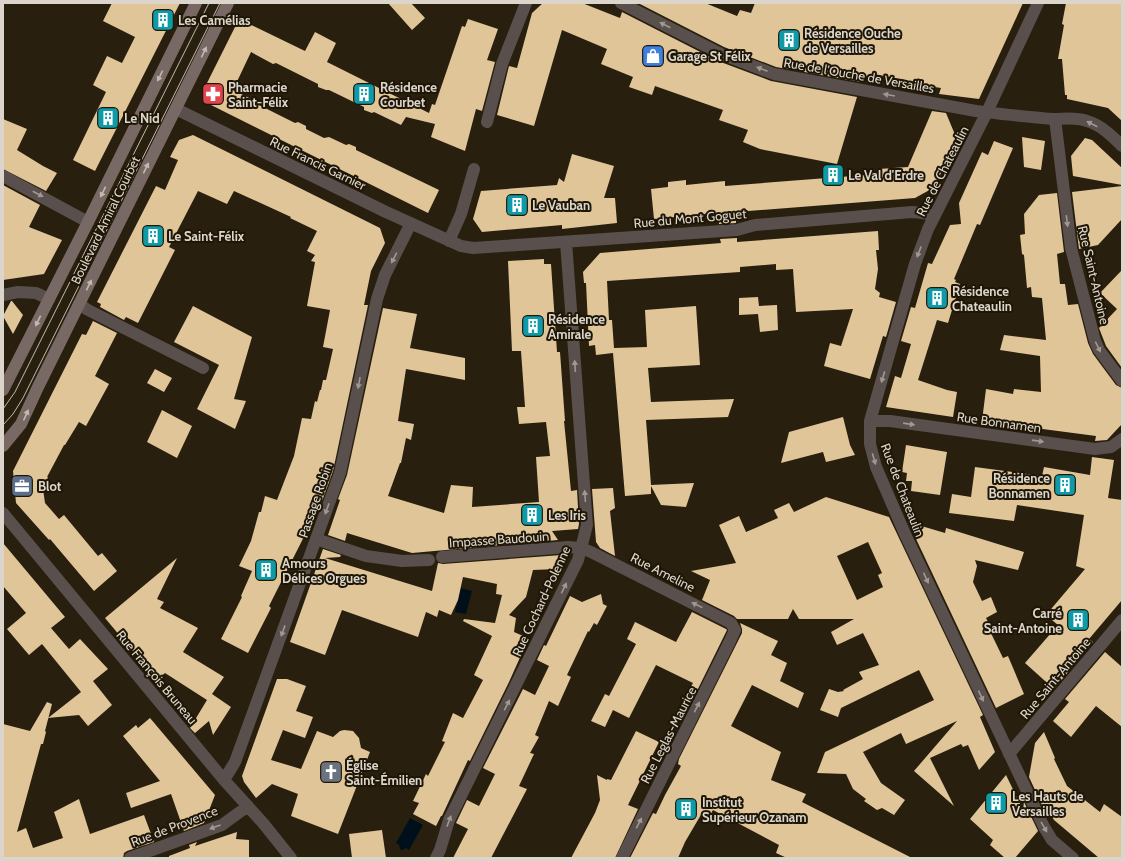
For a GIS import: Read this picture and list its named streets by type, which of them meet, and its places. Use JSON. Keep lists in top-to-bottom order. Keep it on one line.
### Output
{"streets":{"street":["Rue de l'Ouche de Versailles","Rue Francis Garnier","Rue de Chateaulin","Rue du Mont Goguet","Boulevard Amiral Courbet","Rue Saint-Antoine","Rue Bonnamen","Passage Robin","Impasse Baudouin","Rue Ameline","Rue Cochard-Polenne","Rue François Bruneau","Rue Leglas-Maurice","Rue de Provence"]},"crossings":[["Rue de l'Ouche de Versailles","Rue de Chateaulin"],["Rue de l'Ouche de Versailles","Rue Saint-Antoine"],["Rue Francis Garnier","Rue du Mont Goguet"],["Rue Francis Garnier","Boulevard Amiral Courbet"],["Rue Francis Garnier","Passage Robin"],["Rue de Chateaulin","Rue du Mont Goguet"],["Rue de Chateaulin","Rue Saint-Antoine"],["Rue de Chateaulin","Rue Bonnamen"],["Rue du Mont Goguet","Rue Cochard-Polenne"],["Passage Robin","Rue François Bruneau"],["Impasse Baudouin","Rue Ameline"],["Impasse Baudouin","Rue Cochard-Polenne"],["Rue Ameline","Rue Cochard-Polenne"],["Rue Ameline","Rue Leglas-Maurice"],["Rue François Bruneau","Rue de Provence"]],"one_way":["Rue de l'Ouche de Versailles","Rue de Chateaulin","Rue Saint-Antoine","Rue Bonnamen","Passage Robin","Rue Ameline","Rue Cochard-Polenne","Rue Leglas-Maurice","Rue de Provence"],"places":{"building":["Les Camélias","Résidence Ouche de Versailles","Résidence Courbet","Le Nid","Le Val d'Erdre","Le Vauban","Le Saint-Félix","Résidence Chateaulin","Résidence Amirale","Résidence Bonnamen","Les Iris","Amours Délices Orgues","Carré Saint-Antoine","Les Hauts de Versailles","Institut Supérieur Ozanam"],"shop":["Garage St Félix"],"pharmacy":["Pharmacie Saint-Félix"],"office":["Blot"],"church":["Église Saint-Émilien"]}}
